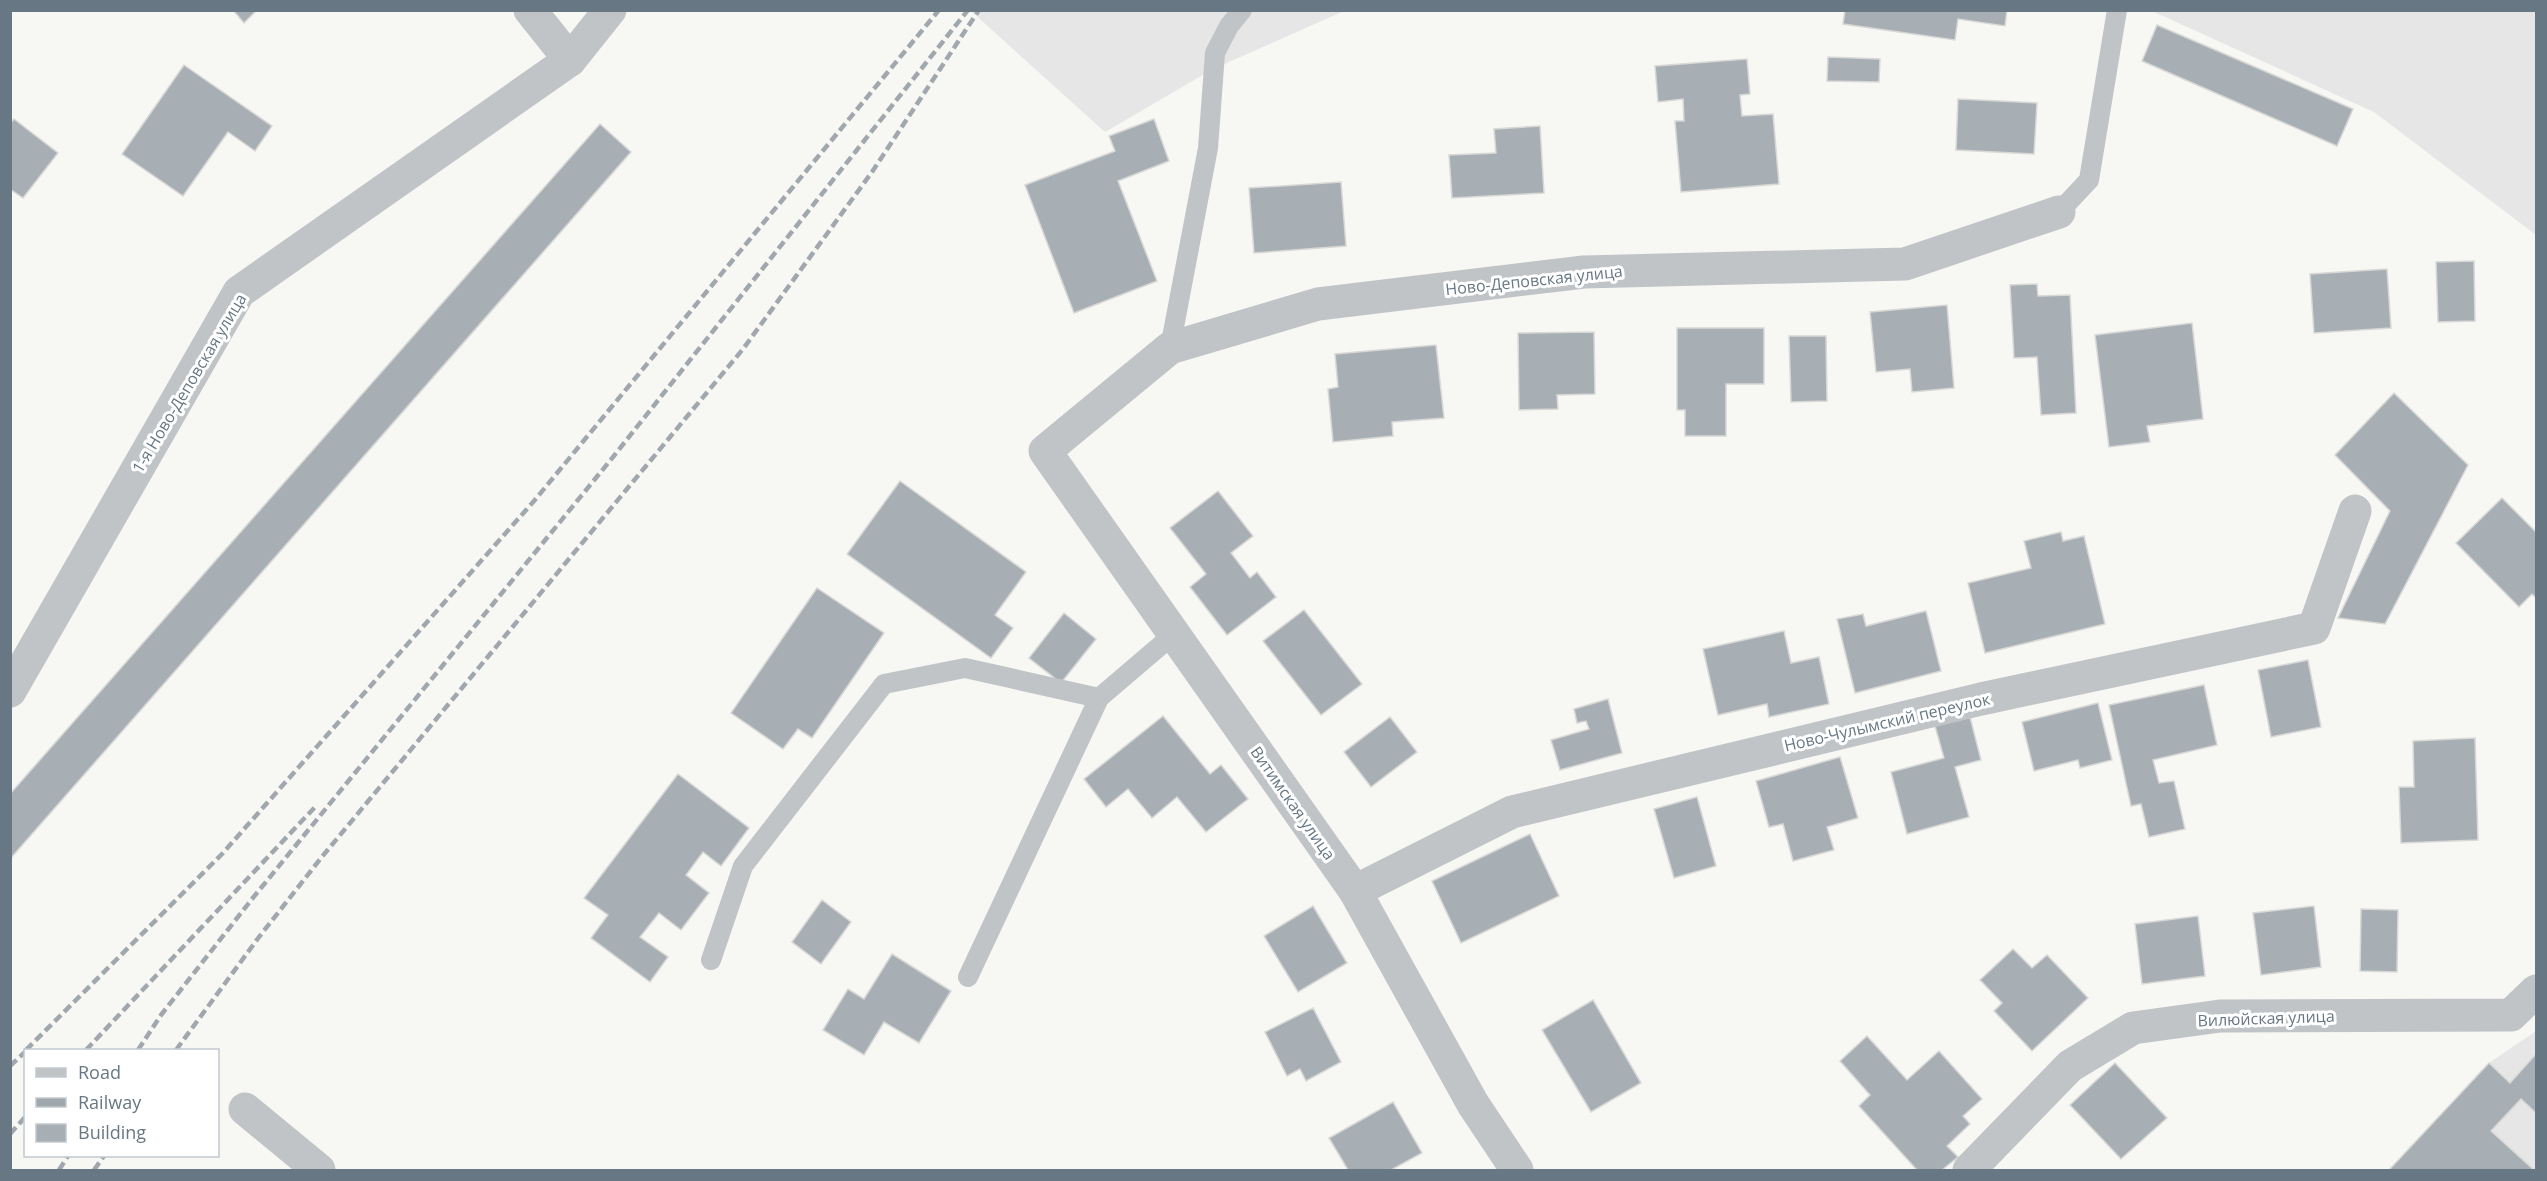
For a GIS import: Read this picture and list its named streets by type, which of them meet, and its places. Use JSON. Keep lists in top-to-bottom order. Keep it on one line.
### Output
{"streets":{"street":["Ново-Деповская улица","1-я Ново-Деповская улица","Ново-Чулымский переулок","Витимская улица","Вилюйская улица"]},"crossings":[["Ново-Деповская улица","Витимская улица"],["Ново-Чулымский переулок","Витимская улица"]],"legend":["Road","Railway","Building"]}
